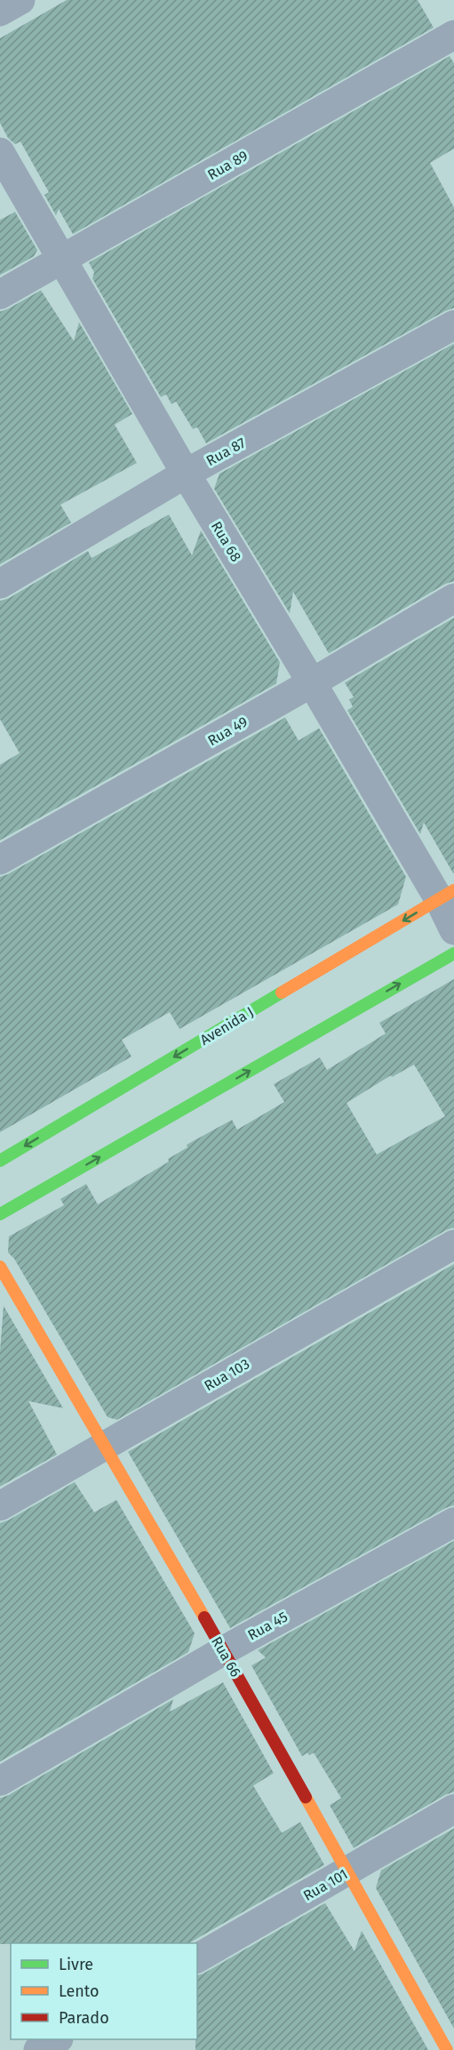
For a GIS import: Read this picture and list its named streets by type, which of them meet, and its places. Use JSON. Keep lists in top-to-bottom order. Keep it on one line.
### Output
{"streets":{"street":["Rua 89","Rua 87","Rua 68","Rua 49","Avenida J","Rua 103","Rua 45","Rua 66","Rua 101"]},"crossings":[["Rua 89","Rua 68"],["Rua 87","Rua 68"],["Rua 68","Rua 49"],["Rua 68","Avenida J"],["Rua 103","Rua 66"],["Rua 45","Rua 66"],["Rua 66","Rua 101"]],"legend":["Livre","Lento","Parado"]}
